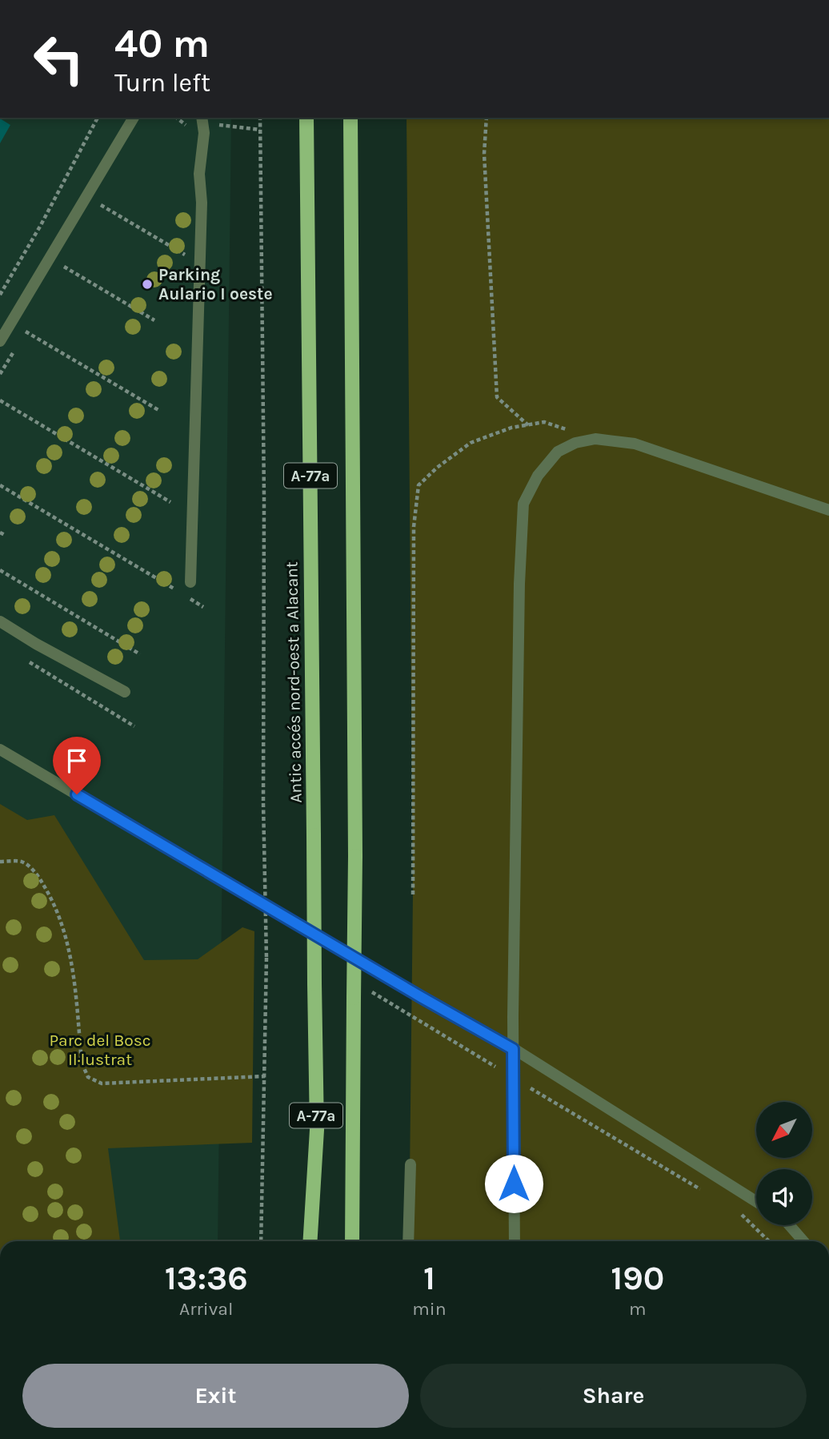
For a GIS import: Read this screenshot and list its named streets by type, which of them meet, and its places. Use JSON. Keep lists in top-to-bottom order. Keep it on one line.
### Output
{"streets":{"main road":["A-77a","Antic accés nord-oest a Alacant"]},"parks":["Parc del Bosc Il·lustrat"],"places":["Parking Aulario I oeste"],"north":"bottom left","page":{"turn":["40 m","Turn left"],"eta":["13:36","Arrival","1","min","190","m"],"buttons":["Exit","Share"]}}
